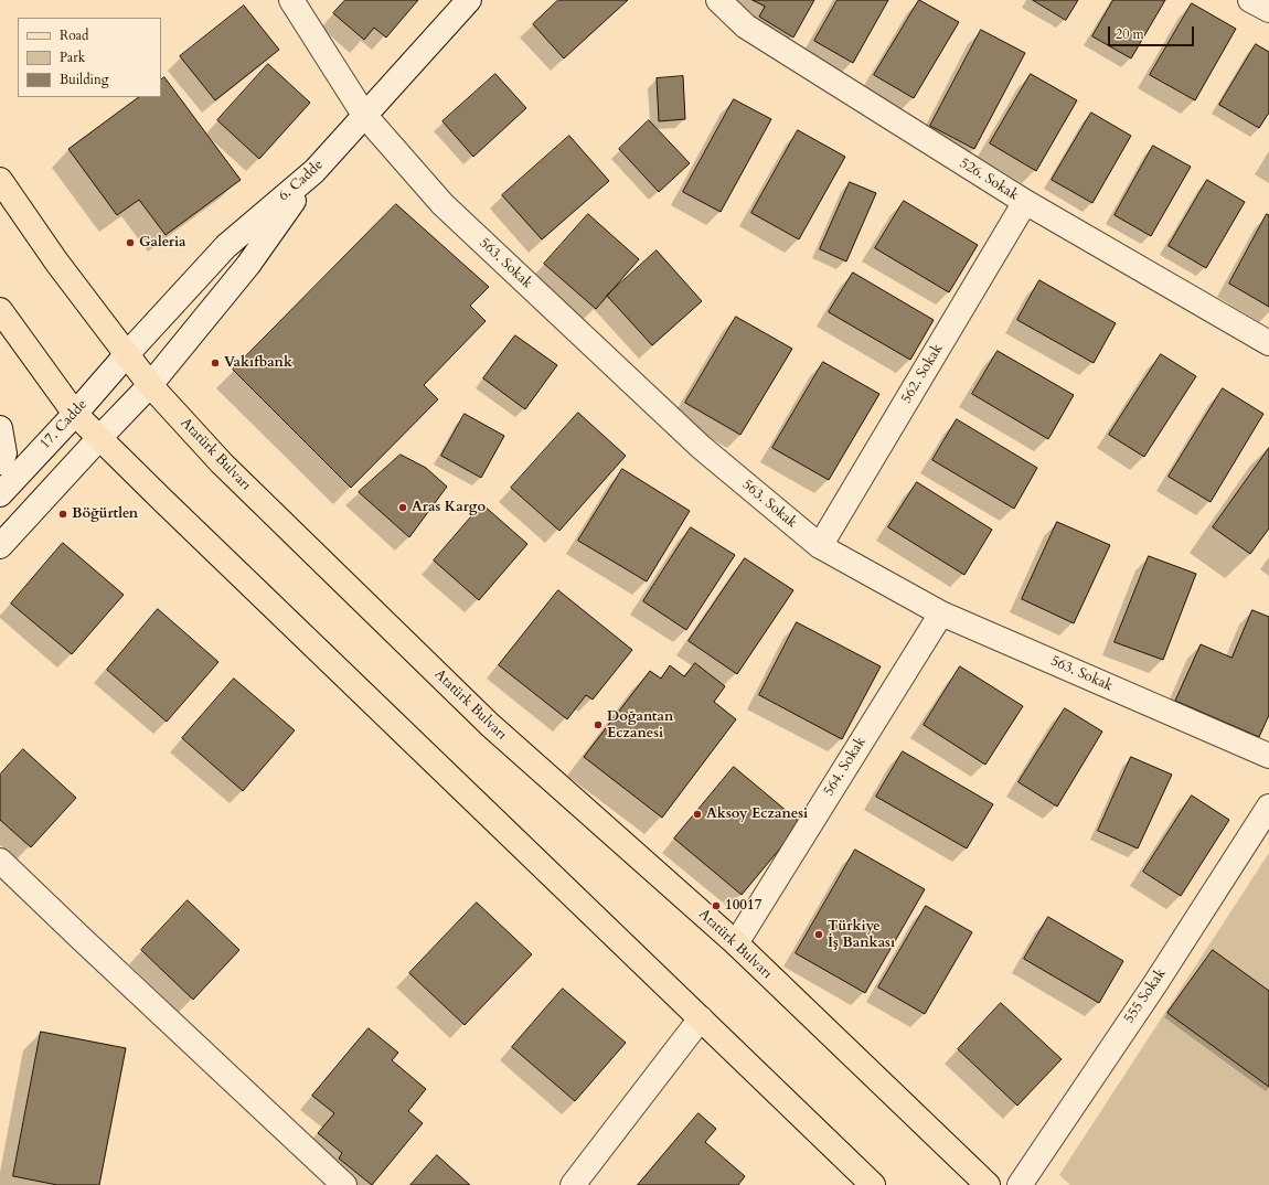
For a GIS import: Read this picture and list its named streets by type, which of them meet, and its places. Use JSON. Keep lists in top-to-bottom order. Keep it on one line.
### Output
{"streets":{"main road":["Atatürk Bulvarı"],"street":["526. Sokak","6. Cadde","563. Sokak","562. Sokak","17. Cadde","564. Sokak","555 Sokak"]},"crossings":[["526. Sokak","562. Sokak"],["6. Cadde","563. Sokak"],["6. Cadde","17. Cadde"],["6. Cadde","Atatürk Bulvarı"],["563. Sokak","562. Sokak"],["563. Sokak","564. Sokak"],["17. Cadde","Atatürk Bulvarı"],["Atatürk Bulvarı","564. Sokak"]],"places":["Galeria","Vakıfbank","Aras Kargo","Böğürtlen","Doğantan Eczanesi","Aksoy Eczanesi","10017","Türkiye İş Bankası"],"legend":["Road","Park","Building"],"scale_bar":"20 m"}
